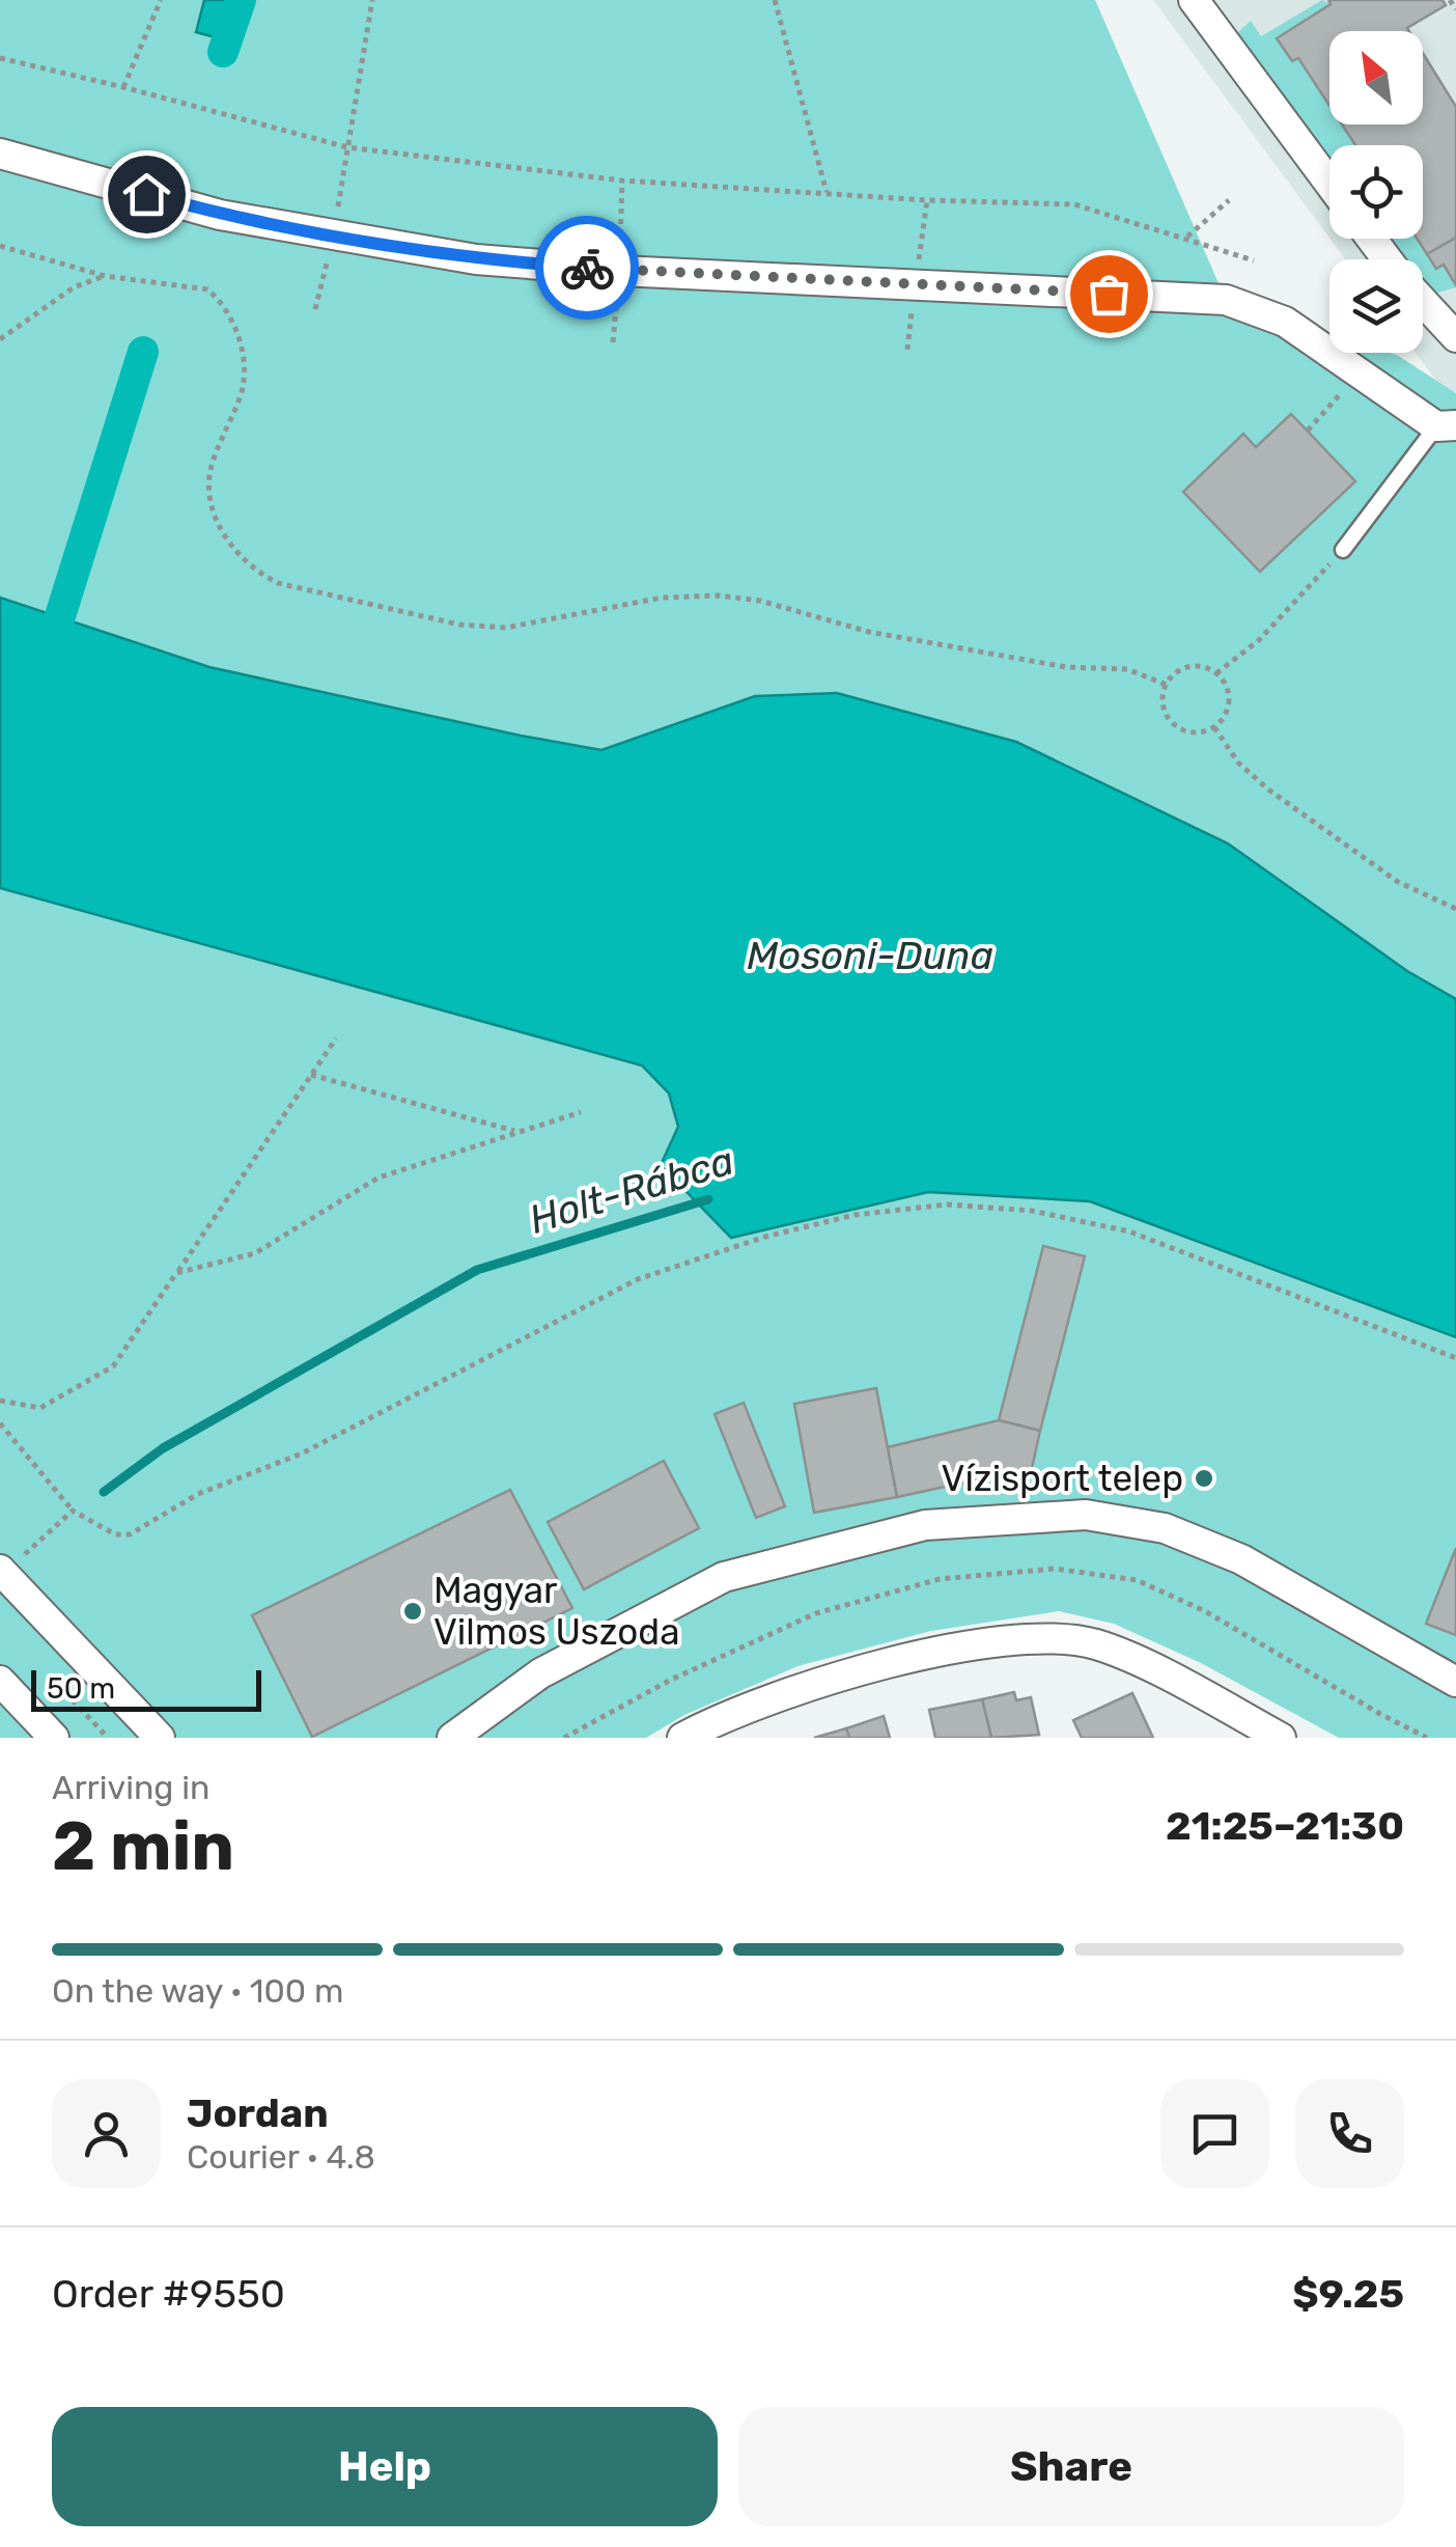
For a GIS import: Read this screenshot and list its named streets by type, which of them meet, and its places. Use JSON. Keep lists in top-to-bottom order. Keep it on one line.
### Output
{"water":["Mosoni-Duna","Holt-Rábca"],"places":["Vízisport telep","Magyar Vilmos Uszoda"],"scale_bar":"50 m","north":"top left","page":{"scale":"50 m","heading":["2 min","Arriving in","21:25–21:30"],"panel":["Jordan","Courier · 4.8","Order #9550","$9.25"],"bar":"On the way · 100 m","buttons":["Help","Share"]}}
